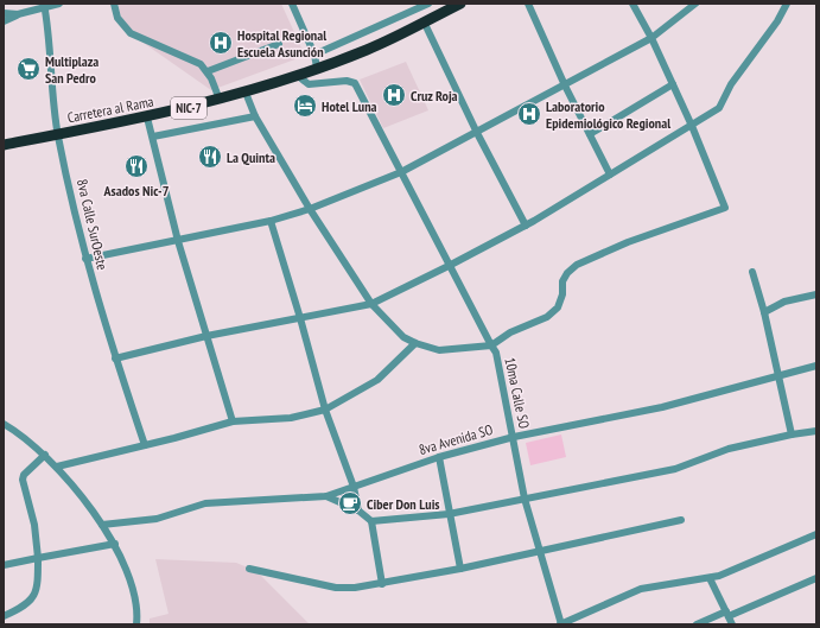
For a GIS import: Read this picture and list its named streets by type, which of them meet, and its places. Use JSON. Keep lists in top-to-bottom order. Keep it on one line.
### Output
{"streets":{"highway":["NIC-7","Carretera al Rama"],"street":["8va Calle SurOeste","10ma Calle SO","8va Avenida SO"]},"crossings":[["Carretera al Rama","8va Calle SurOeste"],["Carretera al Rama","10ma Calle SO"],["10ma Calle SO","8va Avenida SO"]],"places":{"hospital":["Hospital Regional Escuela Asunción","Cruz Roja","Laboratorio Epidemiológico Regional"],"supermarket":["Multiplaza San Pedro"],"hotel":["Hotel Luna"],"restaurant":["La Quinta","Asados Nic-7"],"cafe":["Ciber Don Luis"]}}
